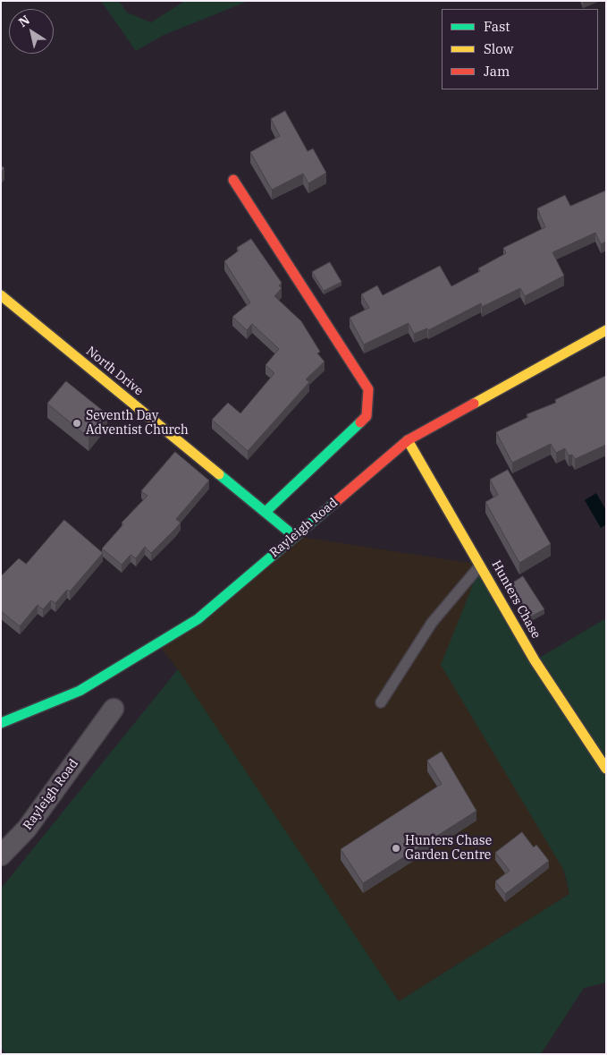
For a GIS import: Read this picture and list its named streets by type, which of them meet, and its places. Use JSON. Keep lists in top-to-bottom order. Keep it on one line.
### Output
{"streets":{"street":["North Drive","Rayleigh Road","Hunters Chase"]},"crossings":[["North Drive","Rayleigh Road"],["Rayleigh Road","Hunters Chase"]],"places":["Seventh Day Adventist Church","Hunters Chase Garden Centre"],"legend":["Fast","Slow","Jam"],"north":"top left"}
